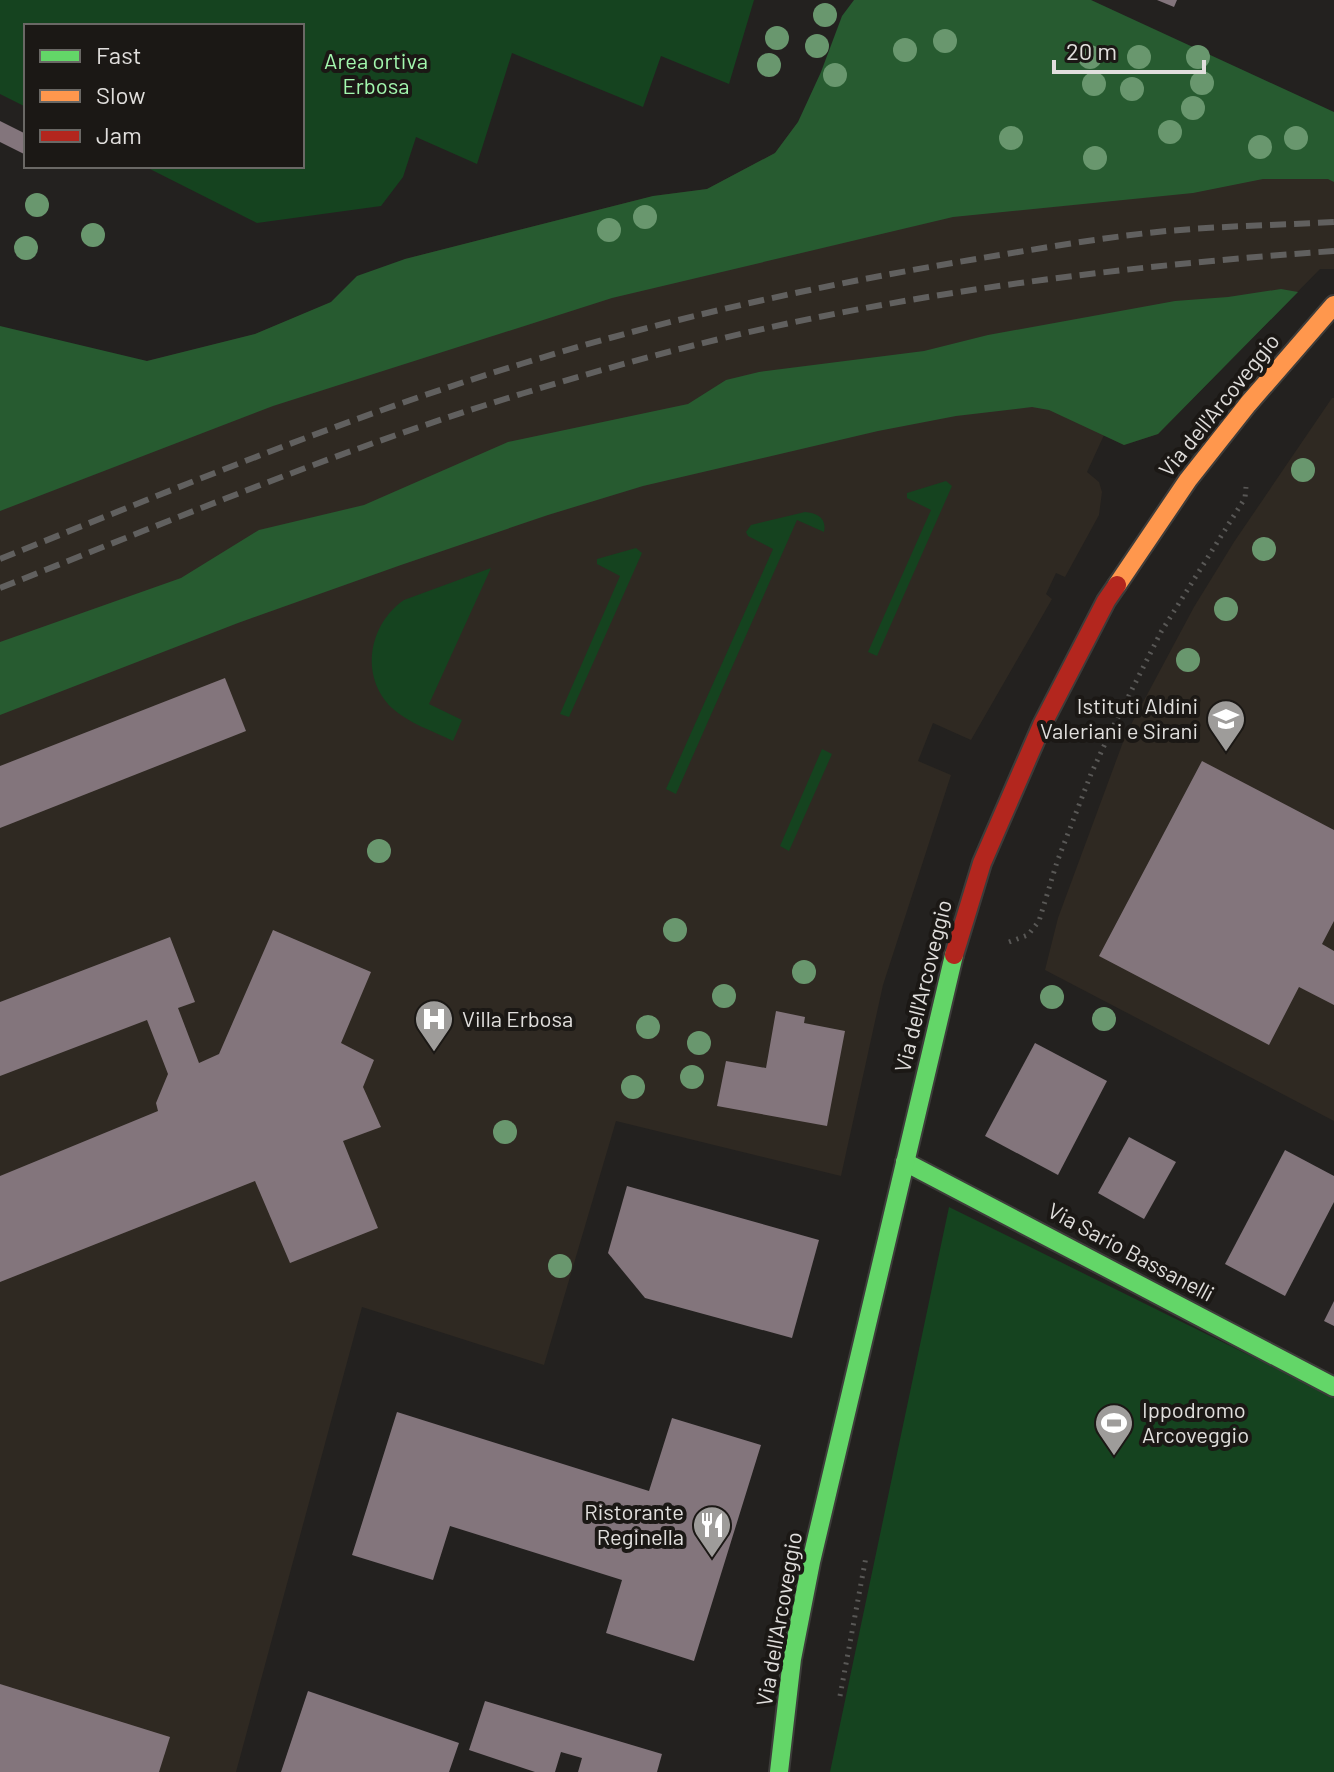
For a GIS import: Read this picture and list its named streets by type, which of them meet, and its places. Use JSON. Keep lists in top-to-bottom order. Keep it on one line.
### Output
{"streets":{"street":["Via dell'Arcoveggio","Via Sario Bassanelli"]},"crossings":[["Via dell'Arcoveggio","Via Sario Bassanelli"]],"parks":["Area ortiva Erbosa"],"places":{"school or university":["Istituti Aldini Valeriani e Sirani"],"hospital":["Villa Erbosa"],"sports":["Ippodromo Arcoveggio"],"restaurant":["Ristorante Reginella"]},"legend":["Fast","Slow","Jam"],"scale_bar":"20 m"}
